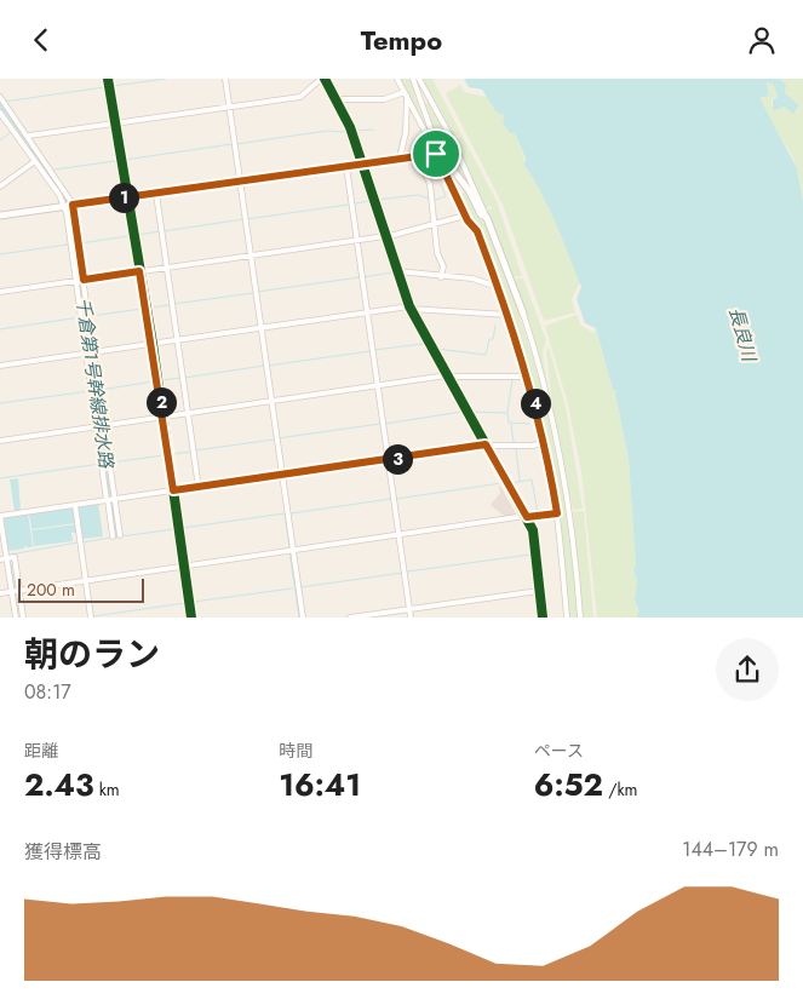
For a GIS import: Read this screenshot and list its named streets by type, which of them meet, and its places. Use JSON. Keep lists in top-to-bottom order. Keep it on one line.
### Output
{"water":["長良川","千倉第1号幹線排水路"],"scale_bar":"200 m","page":{"header":"Tempo","pins":["1","2","4","3"],"scale":"200 m","heading":["朝のラン","08:17"],"stats":[["距離","2.43 km"],["時間","16:41"],["ペース","6:52 /km"]],"chart":["獲得標高","144–179 m"]}}
